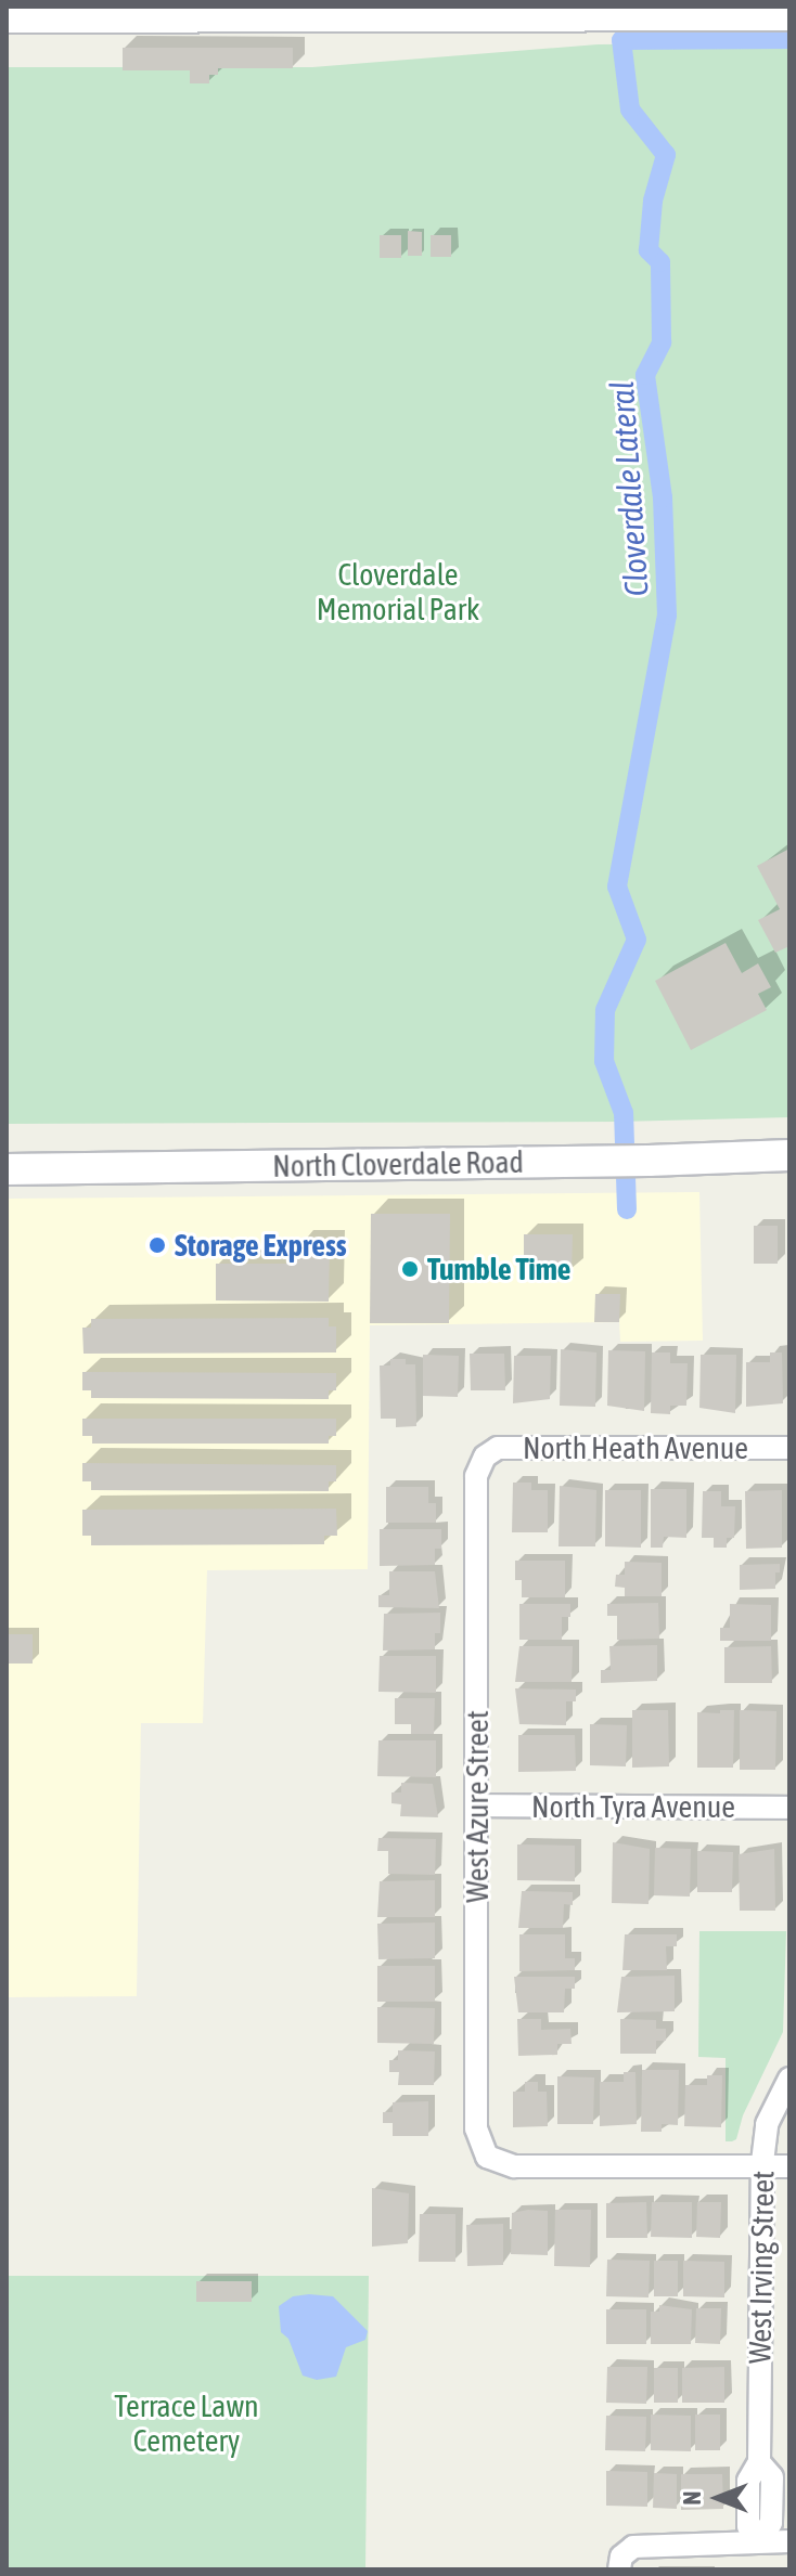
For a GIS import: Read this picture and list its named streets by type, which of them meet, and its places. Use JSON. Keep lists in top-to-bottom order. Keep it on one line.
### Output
{"streets":{"main road":["North Cloverdale Road"],"street":["North Heath Avenue","West Azure Street","North Tyra Avenue","West Irving Street"]},"crossings":[["North Heath Avenue","West Azure Street"],["West Azure Street","North Tyra Avenue"],["West Azure Street","West Irving Street"]],"water":["Cloverdale Lateral"],"parks":["Cloverdale Memorial Park","Terrace Lawn Cemetery"],"places":["Storage Express","Tumble Time"],"north":"left"}
